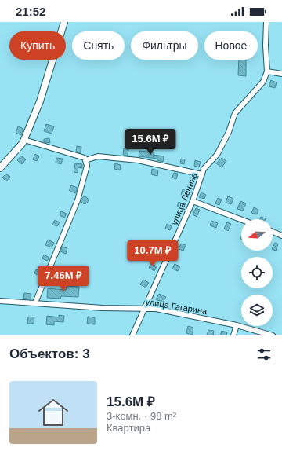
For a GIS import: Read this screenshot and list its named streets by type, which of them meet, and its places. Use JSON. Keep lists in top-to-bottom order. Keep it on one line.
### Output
{"streets":{"street":["улица Ленина","улица Гагарина"]},"crossings":[["улица Ленина","улица Гагарина"]],"north":"left","page":{"status":"21:52","chip":["Купить","Снять","Фильтры","Новое"],"price":["15.6M ₽","10.7M ₽","7.46M ₽"],"heading":"Объектов: 3","list":[{"name":"15.6M ₽","note":"3-комн. · 98 m² · Квартира"}]}}
